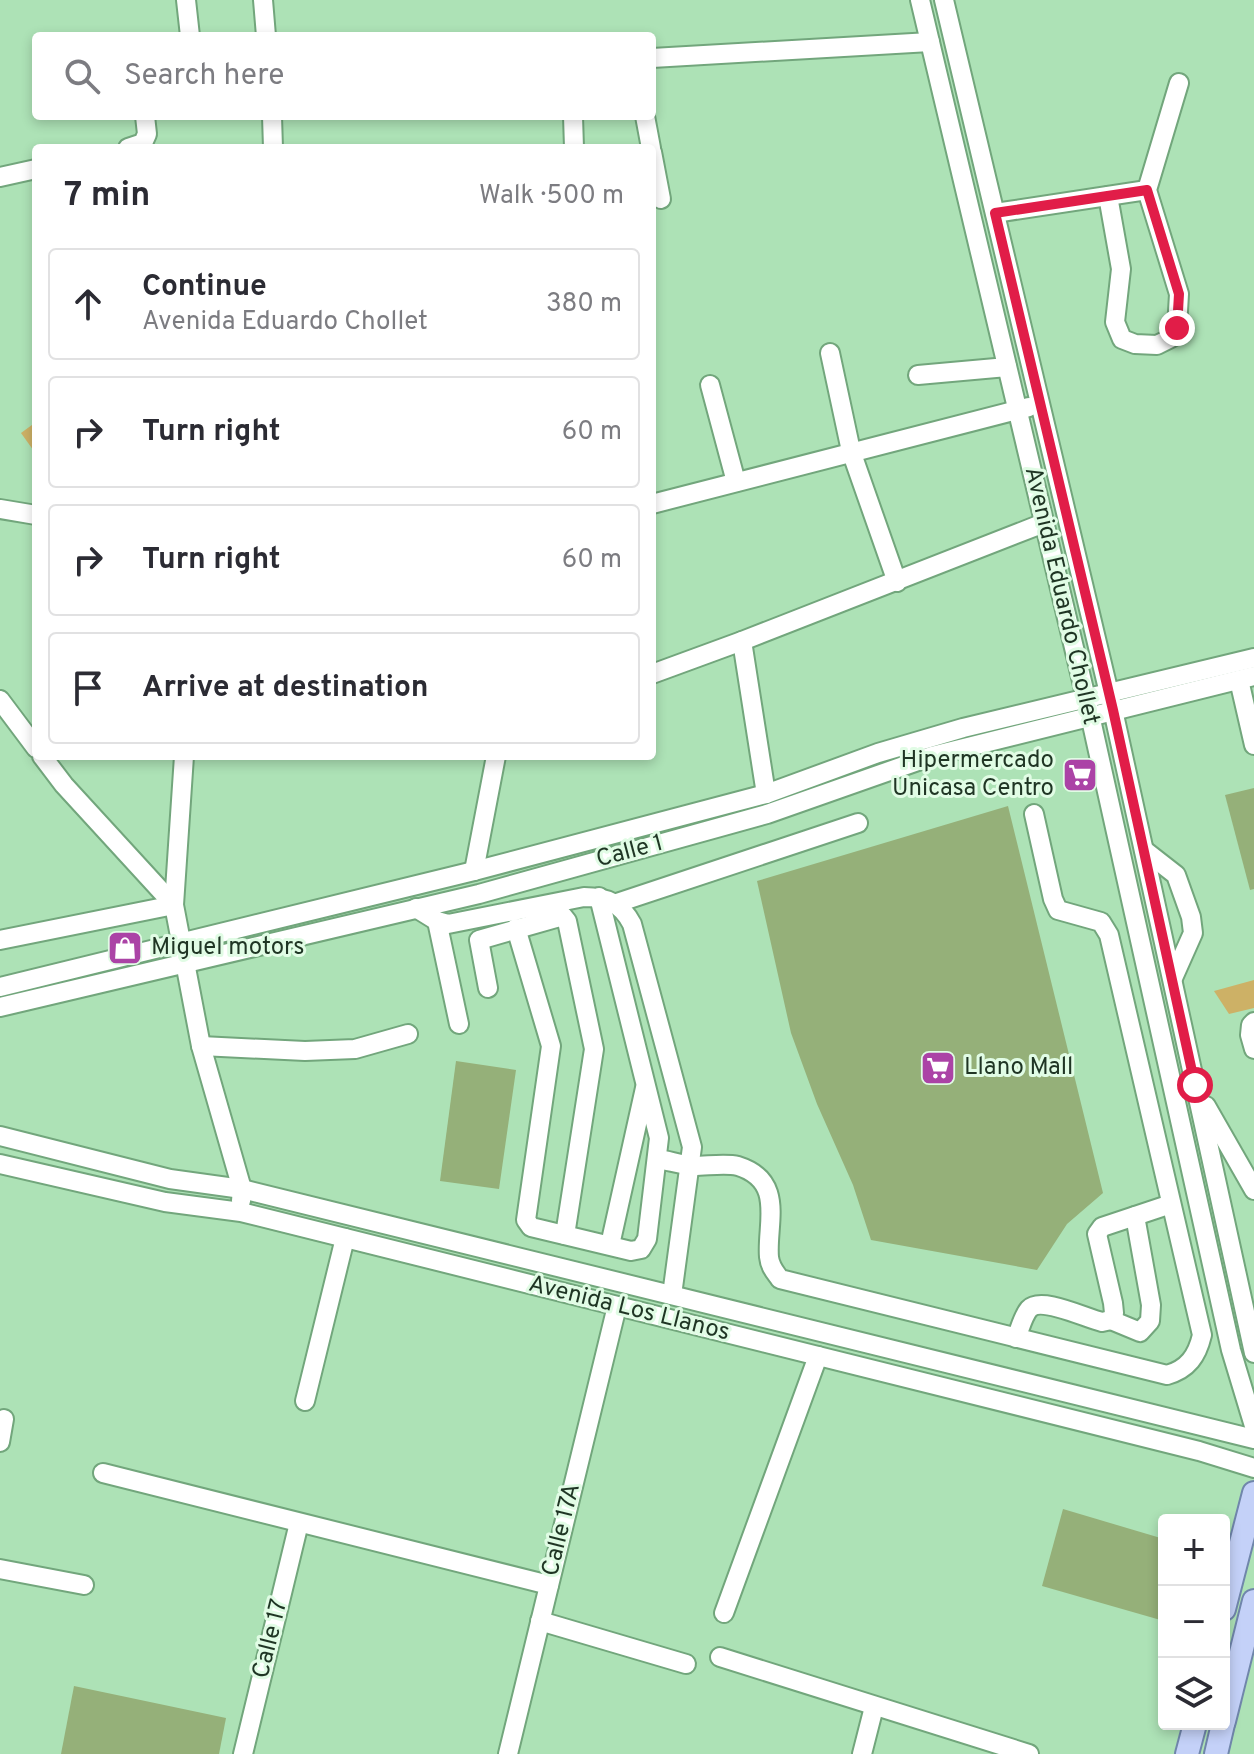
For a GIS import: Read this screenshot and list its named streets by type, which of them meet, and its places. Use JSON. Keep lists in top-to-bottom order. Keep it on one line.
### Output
{"streets":{"street":["Avenida Eduardo Chollet","Calle 1","Avenida Los Llanos","Calle 17A","Calle 17"]},"crossings":[["Avenida Eduardo Chollet","Calle 1"],["Avenida Los Llanos","Calle 17A"]],"places":{"supermarket":["Hipermercado Unicasa Centro","Llano Mall"],"shop":["Miguel motors"]},"page":{"search":"Search here","heading":["7 min","Walk · 500 m"],"list":[["Continue","Avenida Eduardo Chollet","380 m"],["Turn right","60 m"],["Turn right","60 m"],"Arrive at destination"],"map_buttons":["+","−"]}}
